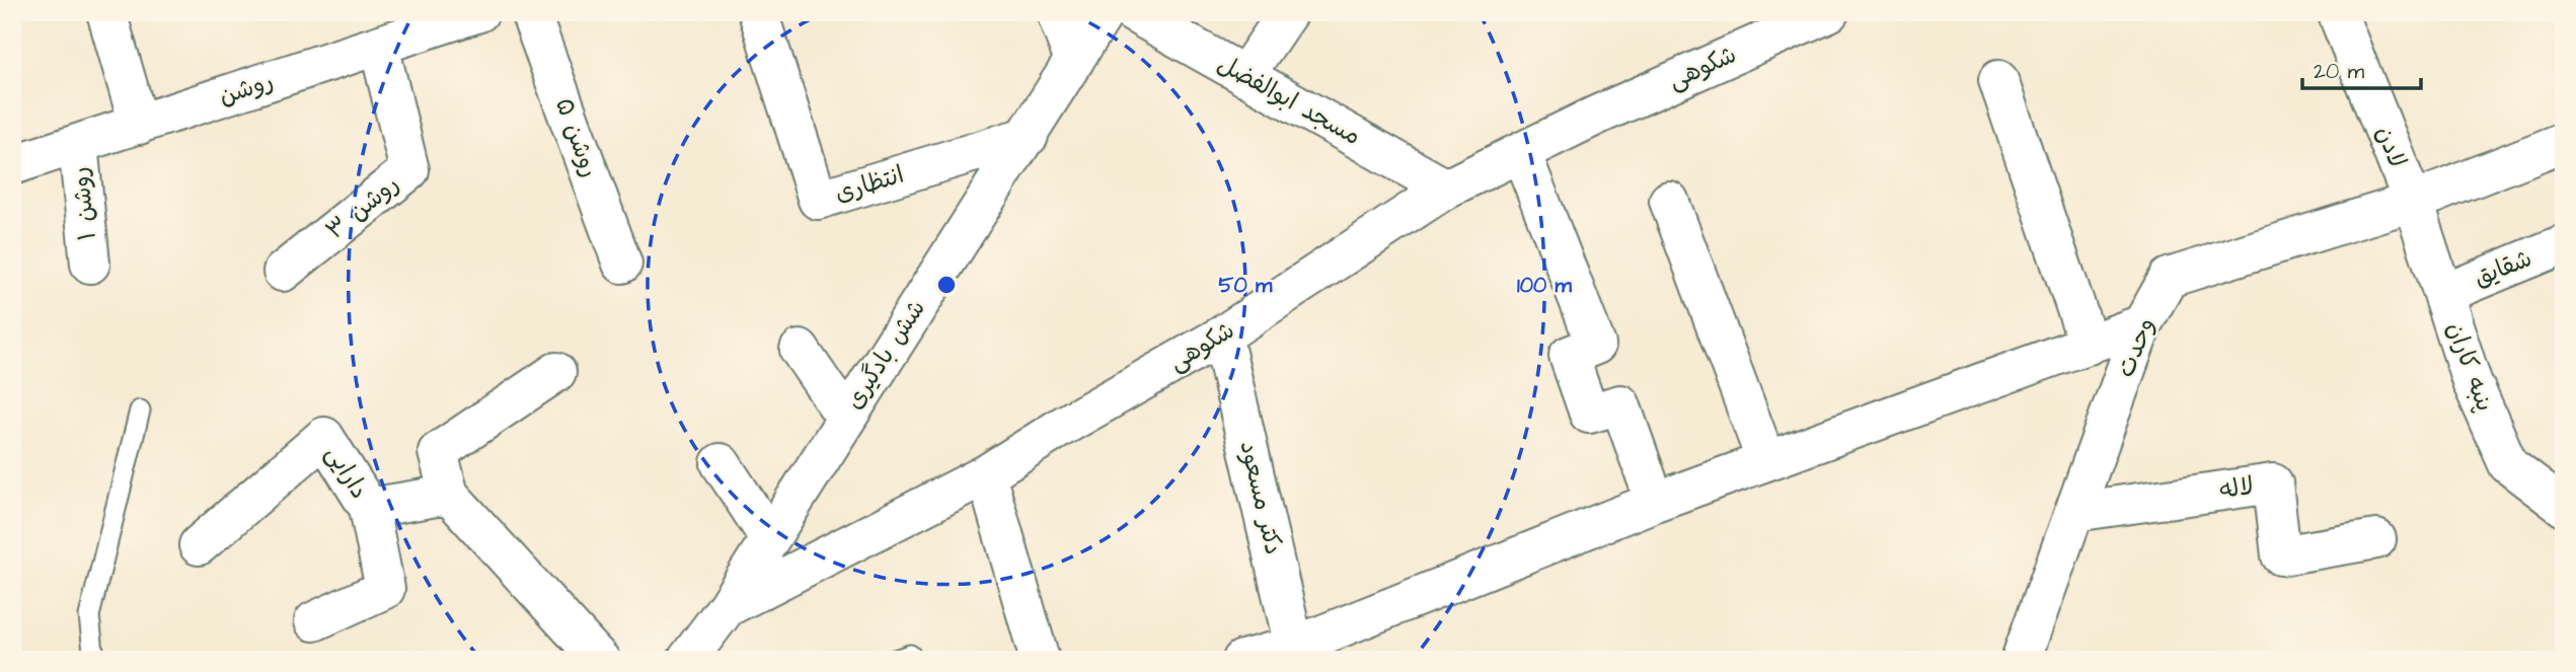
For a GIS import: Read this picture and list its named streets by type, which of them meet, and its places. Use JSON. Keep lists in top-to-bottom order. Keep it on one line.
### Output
{"streets":{"street":["شکوهی","روشن","مسجد ابوالفضل","روشن ۵","لادن","انتظاری","روشن ۱","روشن ۳","شقایق","وحدت","شش بادگیری","پنبه کاران","دارایی","لاله","دکتر مسعود"]},"crossings":[["شکوهی","مسجد ابوالفضل"],["شکوهی","شش بادگیری"],["شکوهی","دکتر مسعود"],["روشن","روشن ۱"],["روشن","روشن ۳"],["لادن","وحدت"],["لادن","پنبه کاران"],["انتظاری","شش بادگیری"],["شقایق","پنبه کاران"],["وحدت","پنبه کاران"],["وحدت","لاله"]],"scale_bar":"20 m","rings":["50 m","100 m"]}
